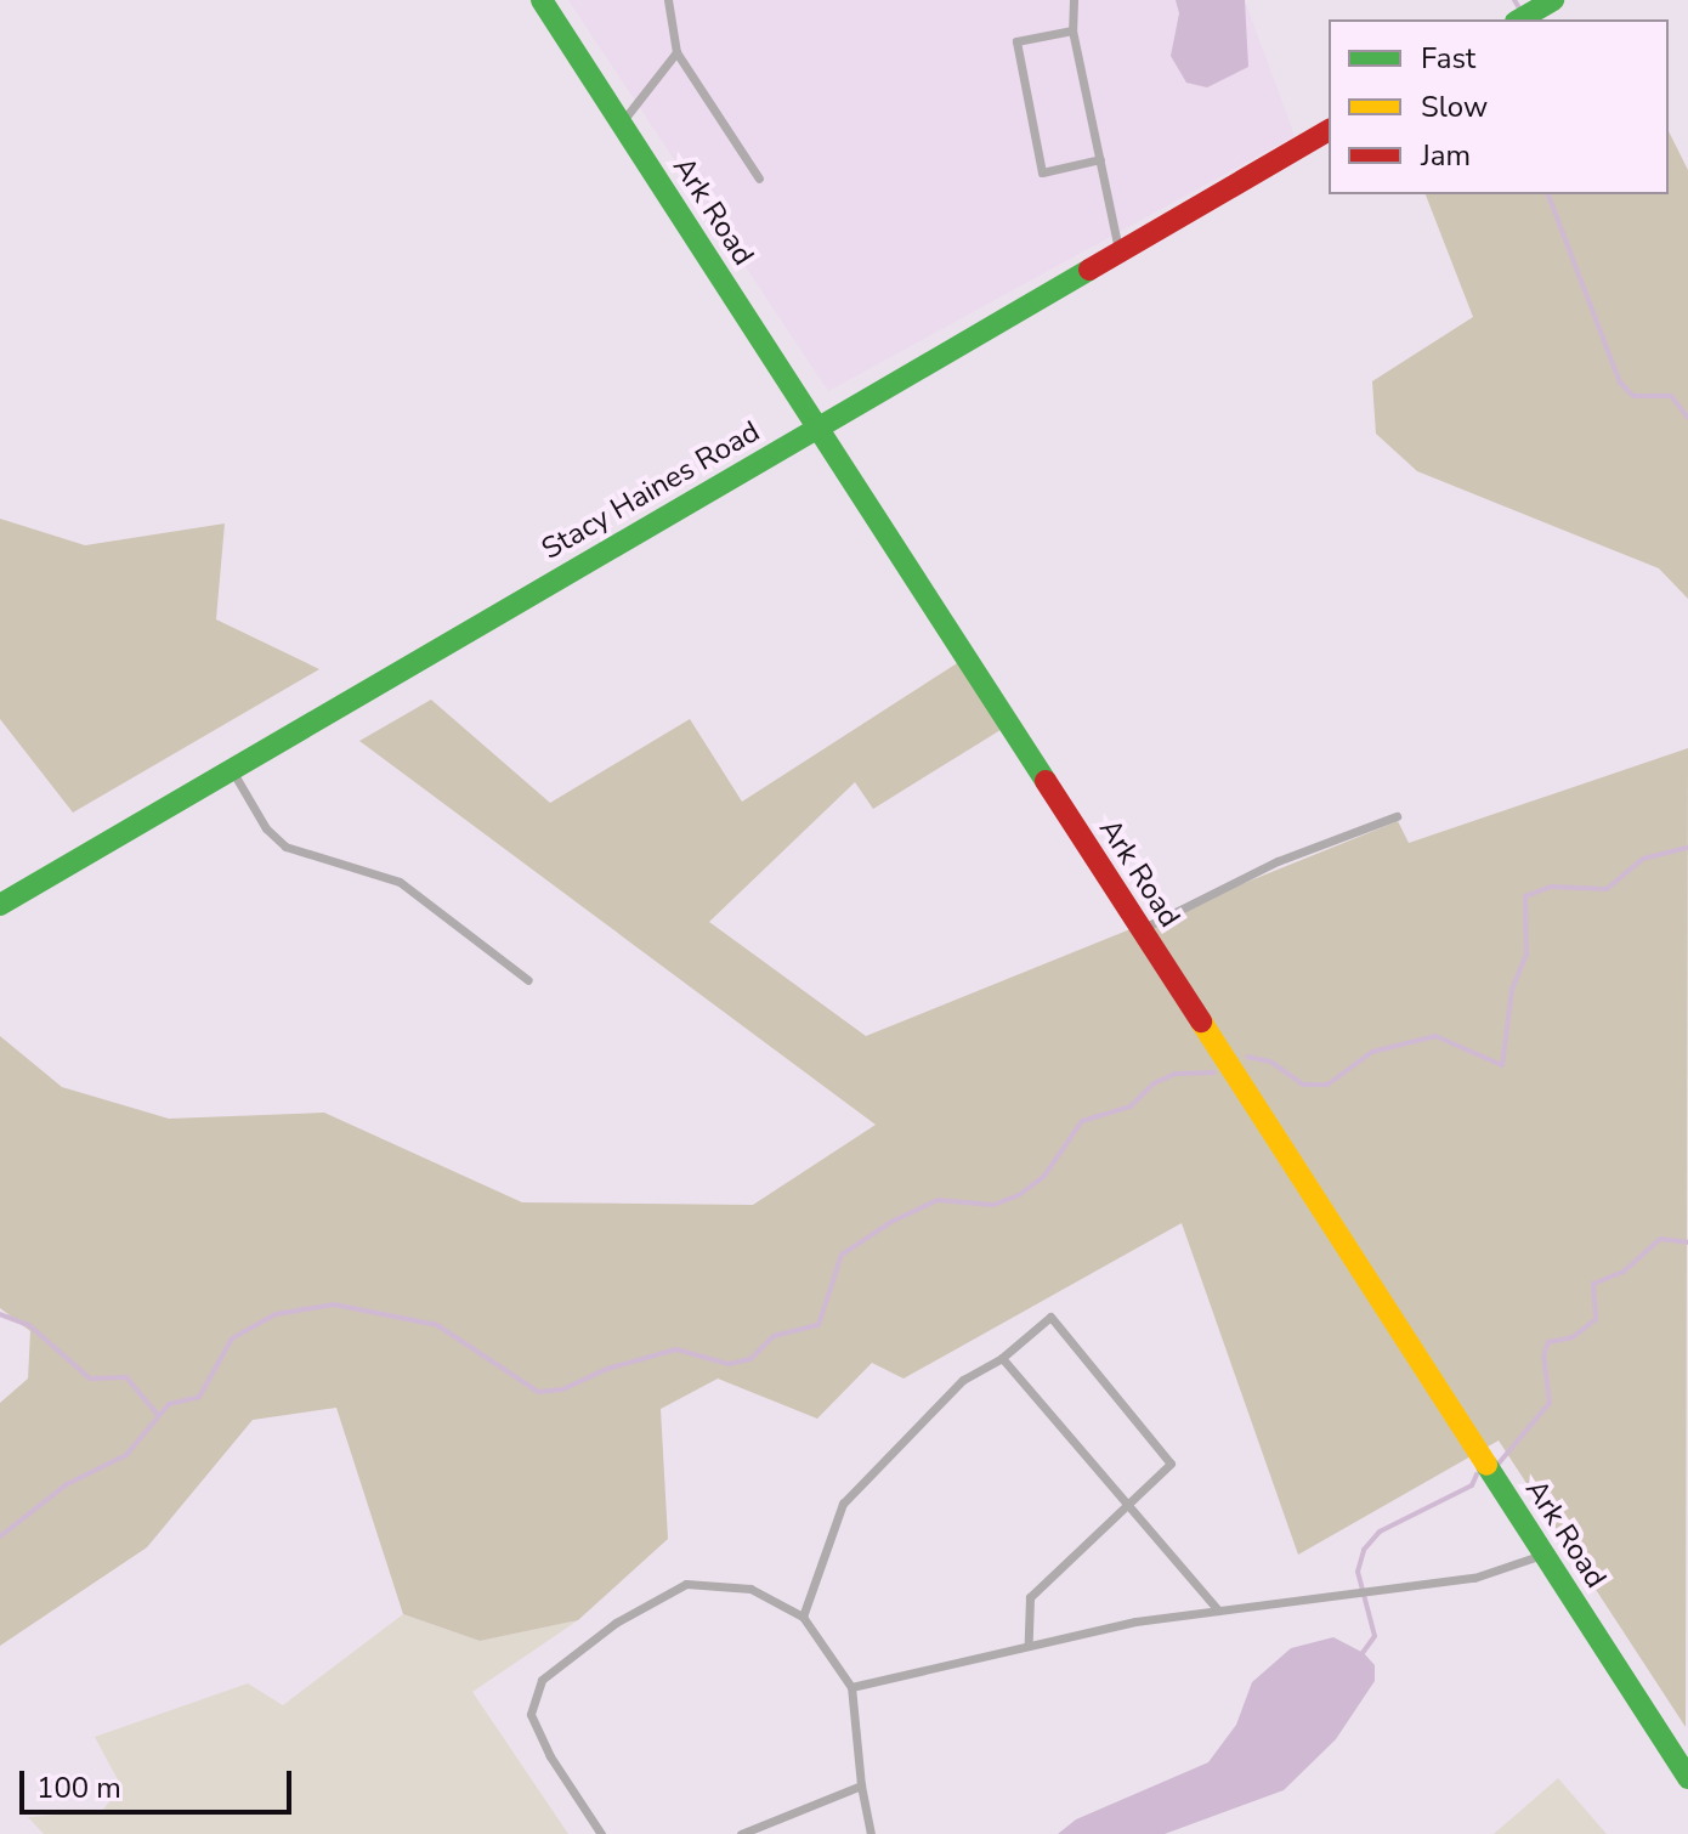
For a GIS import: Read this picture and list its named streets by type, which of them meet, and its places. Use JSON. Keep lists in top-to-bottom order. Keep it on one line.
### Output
{"streets":{"street":["Ark Road","Stacy Haines Road"]},"crossings":[["Ark Road","Stacy Haines Road"]],"legend":["Fast","Slow","Jam"],"scale_bar":"100 m"}
